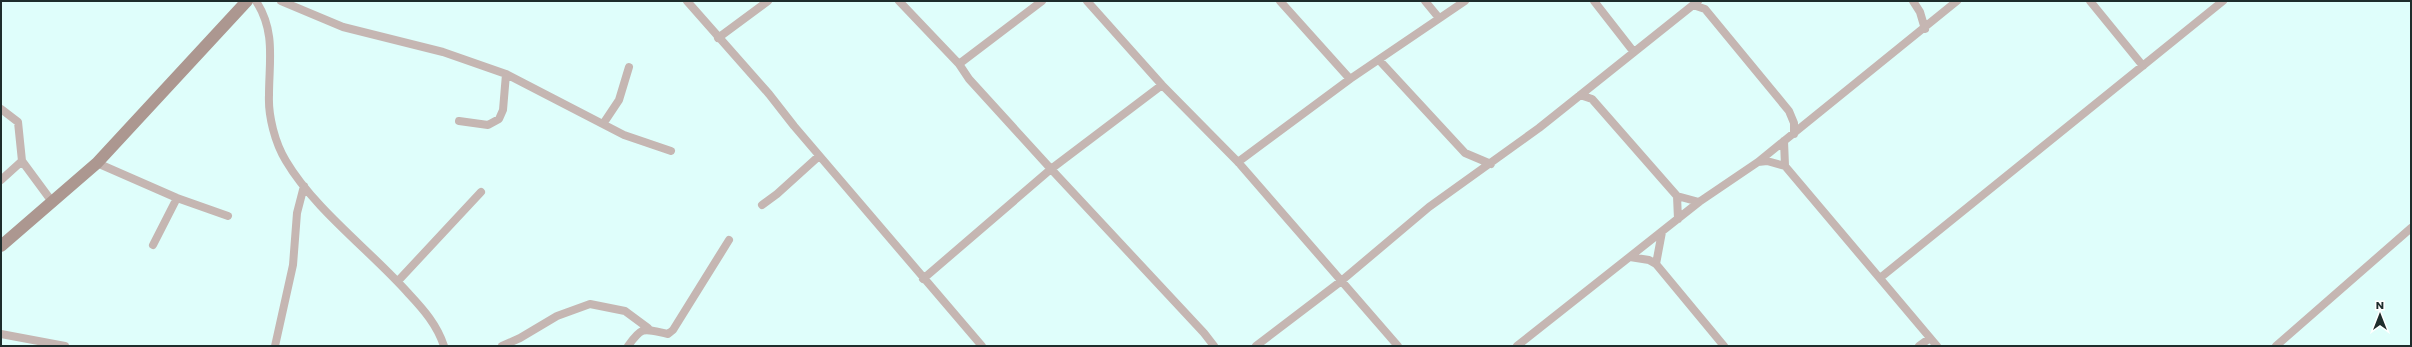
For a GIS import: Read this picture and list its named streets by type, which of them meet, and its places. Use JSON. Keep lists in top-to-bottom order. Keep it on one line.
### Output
{"north":"top"}
